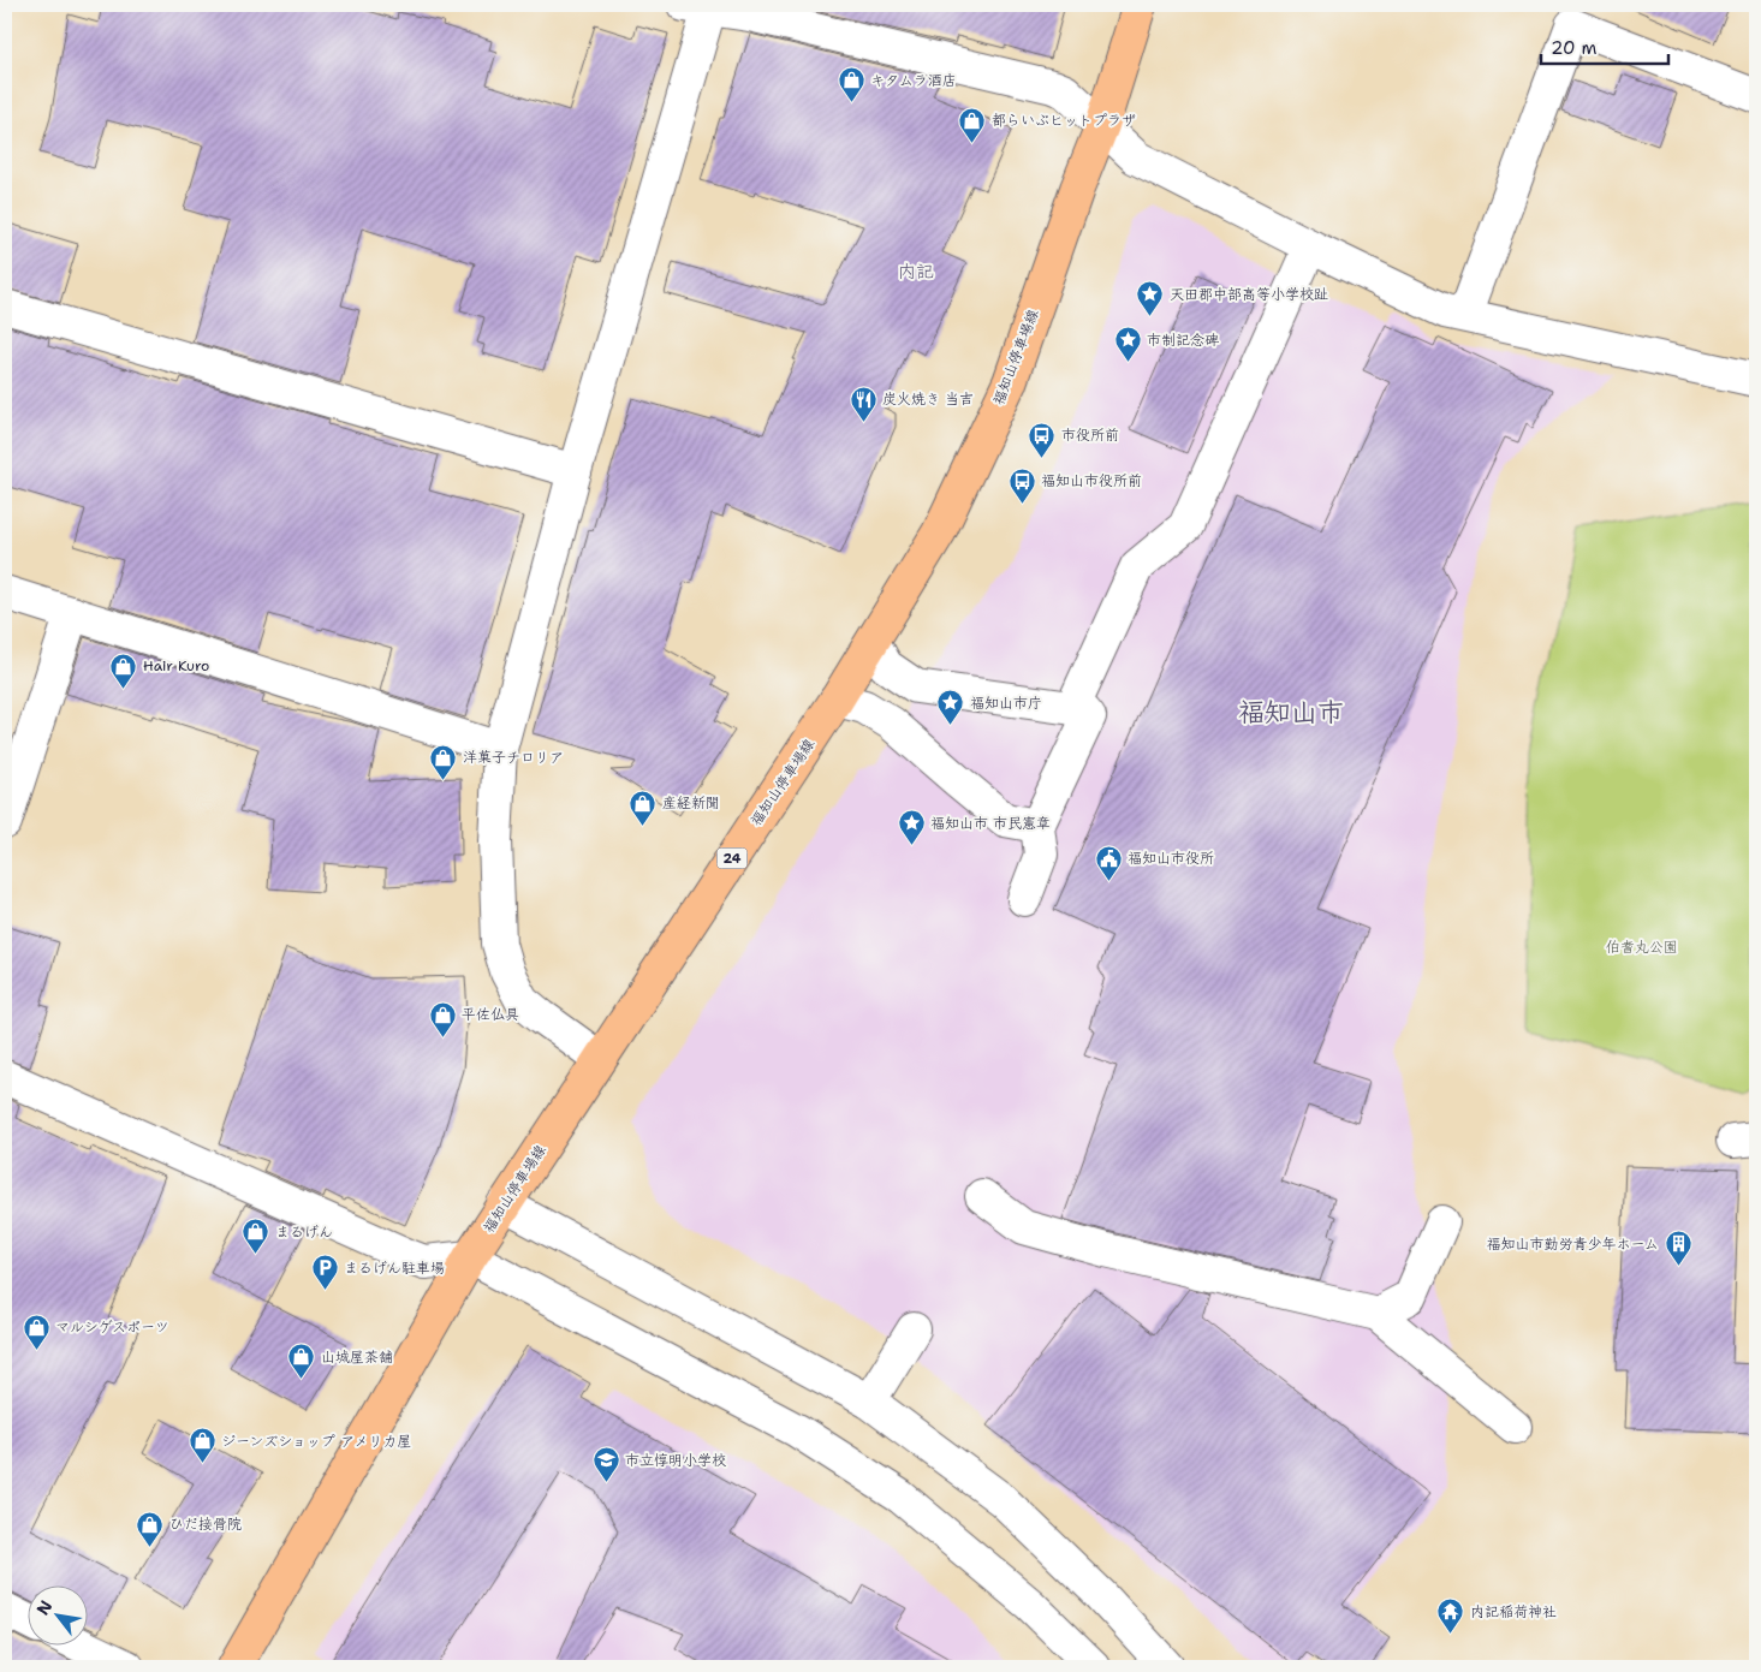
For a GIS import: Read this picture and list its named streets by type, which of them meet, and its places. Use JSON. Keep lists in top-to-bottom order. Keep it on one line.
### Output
{"streets":{"main road":["福知山停車場線","24"]},"districts":["内記","福知山市"],"parks":["伯耆丸公園"],"places":{"shop":["キタムラ酒店","都らいぶヒットプラザ","Hair Kuro","洋菓子チロリア","産経新聞","平佐仏具","まるげん","マルシゲスポーツ","山城屋茶舗","ジーンズショップ アメリカ屋","ひだ接骨院"],"place":["天田郡中部高等小学校趾","市制記念碑","福知山市庁","福知山市 市民憲章"],"restaurant":["炭火焼き 当吉"],"bus stop":["市役所前","福知山市役所前"],"public building":["福知山市役所"],"building":["福知山市勤労青少年ホーム"],"parking":["まるげん駐車場"],"school or university":["市立惇明小学校"],"temple":["内記稲荷神社"]},"scale_bar":"20 m","north":"top left"}
